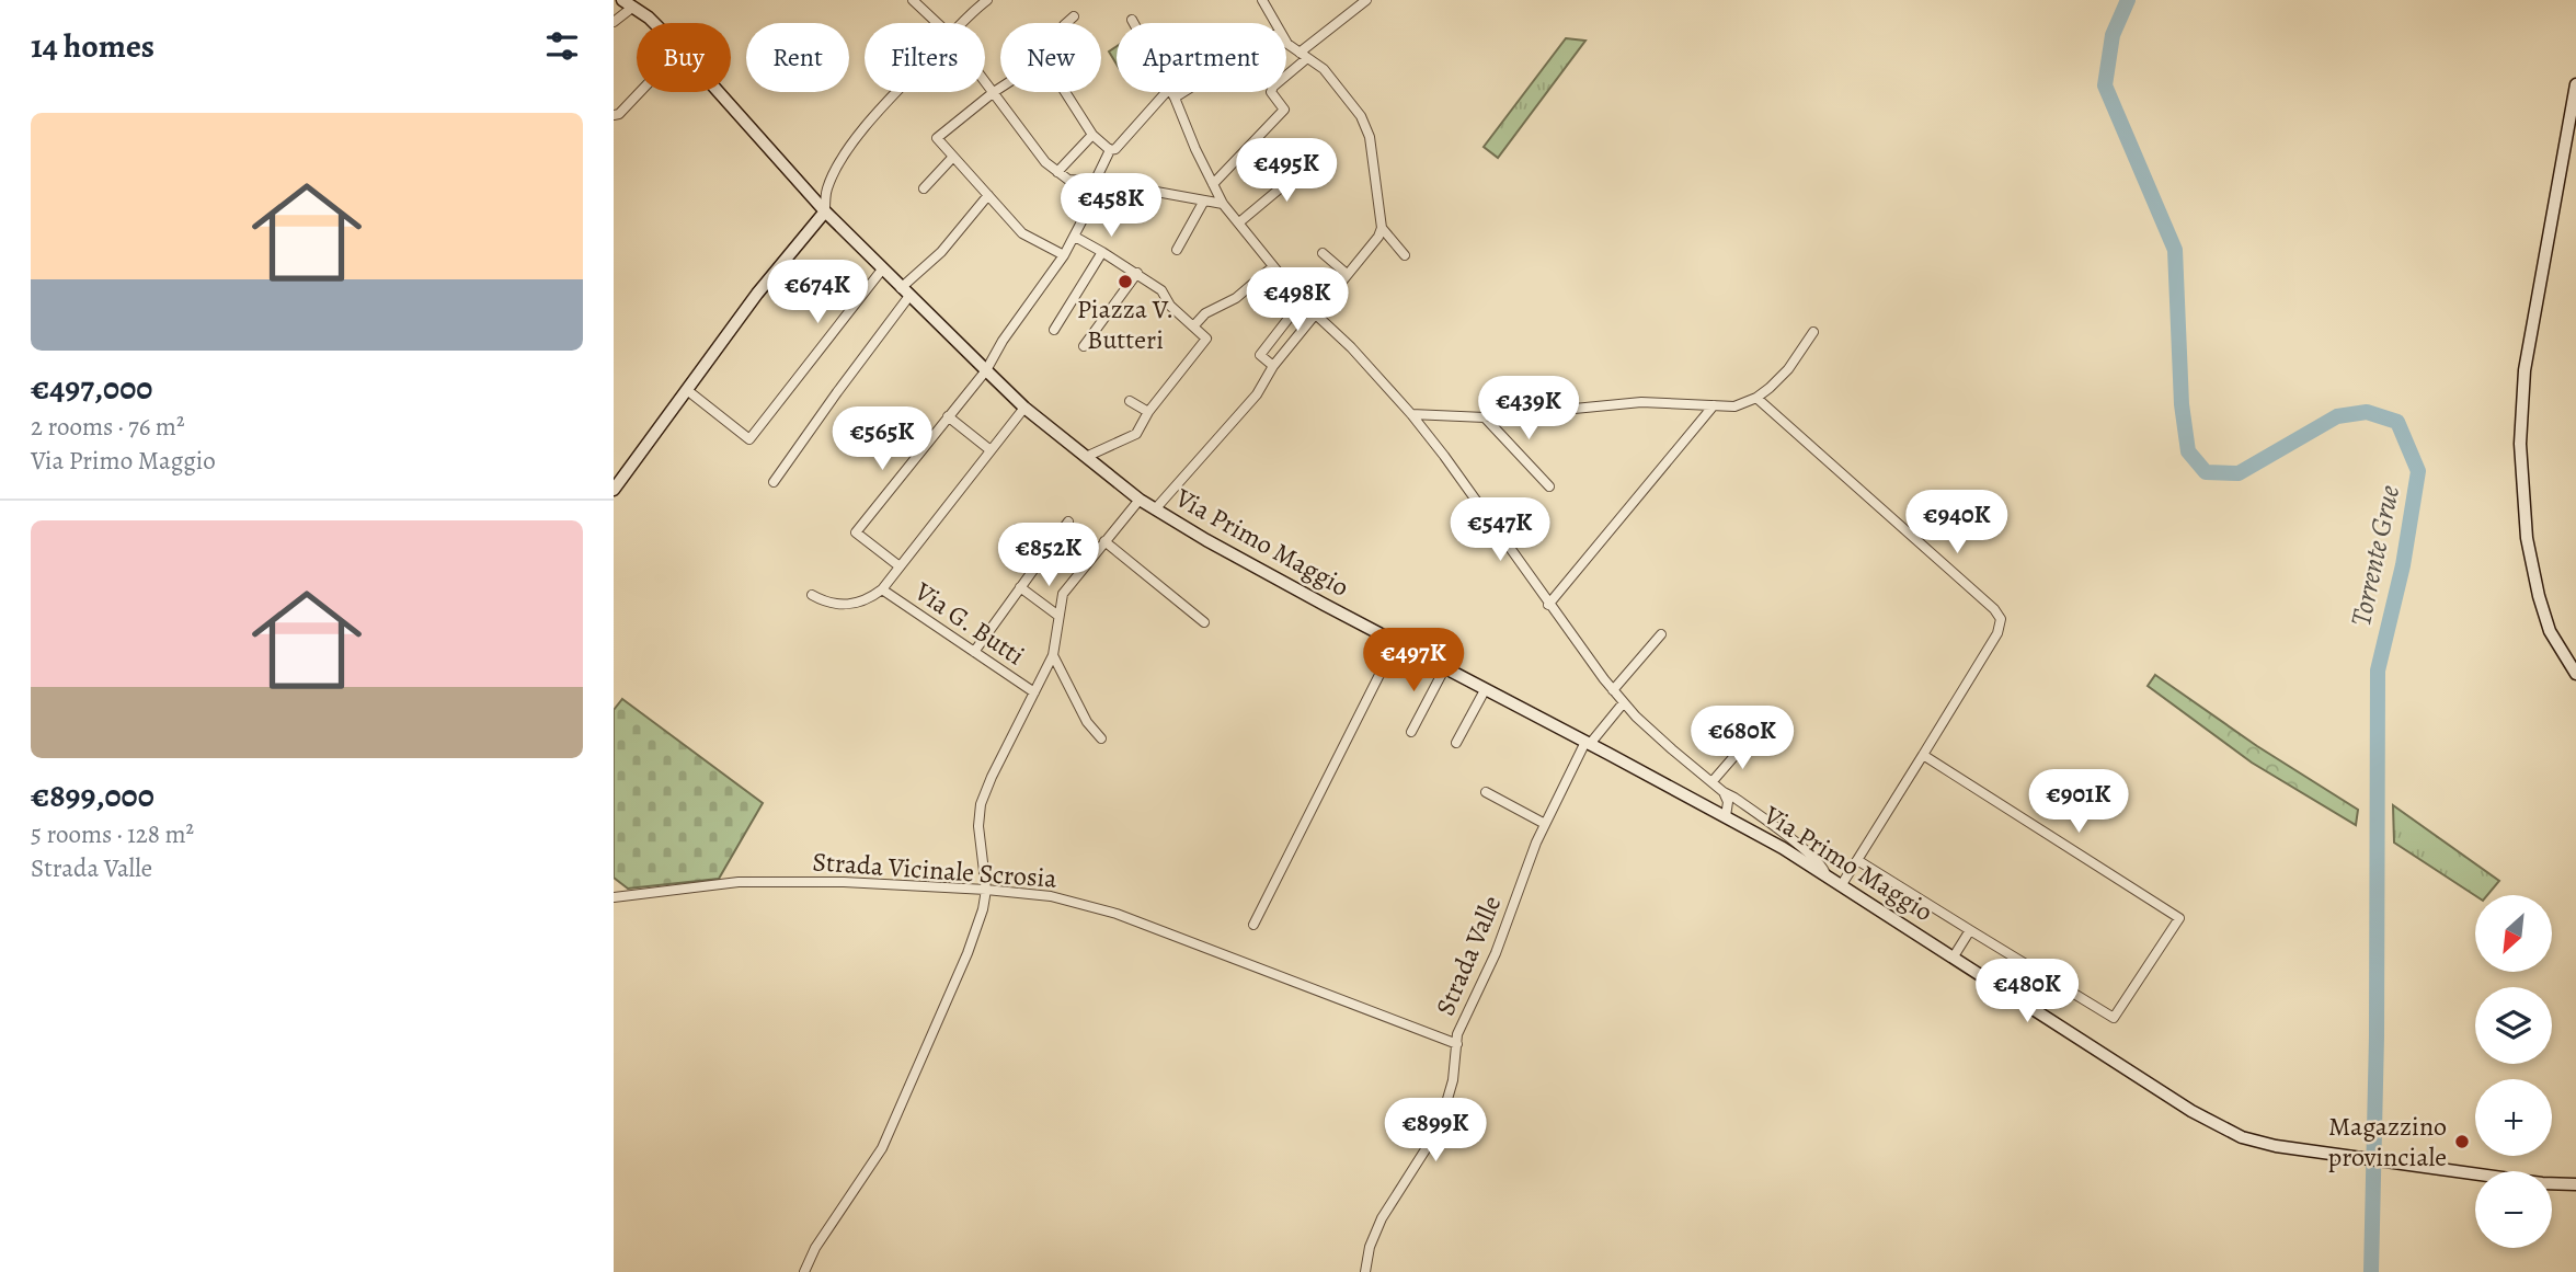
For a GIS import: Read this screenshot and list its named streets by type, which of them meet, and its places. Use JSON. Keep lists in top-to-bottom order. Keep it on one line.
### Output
{"streets":{"main road":["Via Primo Maggio"],"street":["Via G. Butti","Strada Vicinale Scrosia","Strada Valle"]},"crossings":[["Via Primo Maggio","Strada Valle"],["Strada Vicinale Scrosia","Strada Valle"]],"water":["Torrente Grue"],"places":["Piazza V. Butteri","Magazzino provinciale"],"north":"bottom left","page":{"heading":"14 homes","chip":["Buy","Rent","Filters","New","Apartment"],"list":[{"name":"€497,000","note":"2 rooms · 76 m² · Via Primo Maggio"},{"name":"€899,000","note":"5 rooms · 128 m² · Strada Valle"}],"price":["€495K","€458K","€674K","€498K","€439K","€565K","€940K","€547K","€852K","€497K","€680K","€901K","€480K","€899K"],"map_buttons":["+","−"]}}
